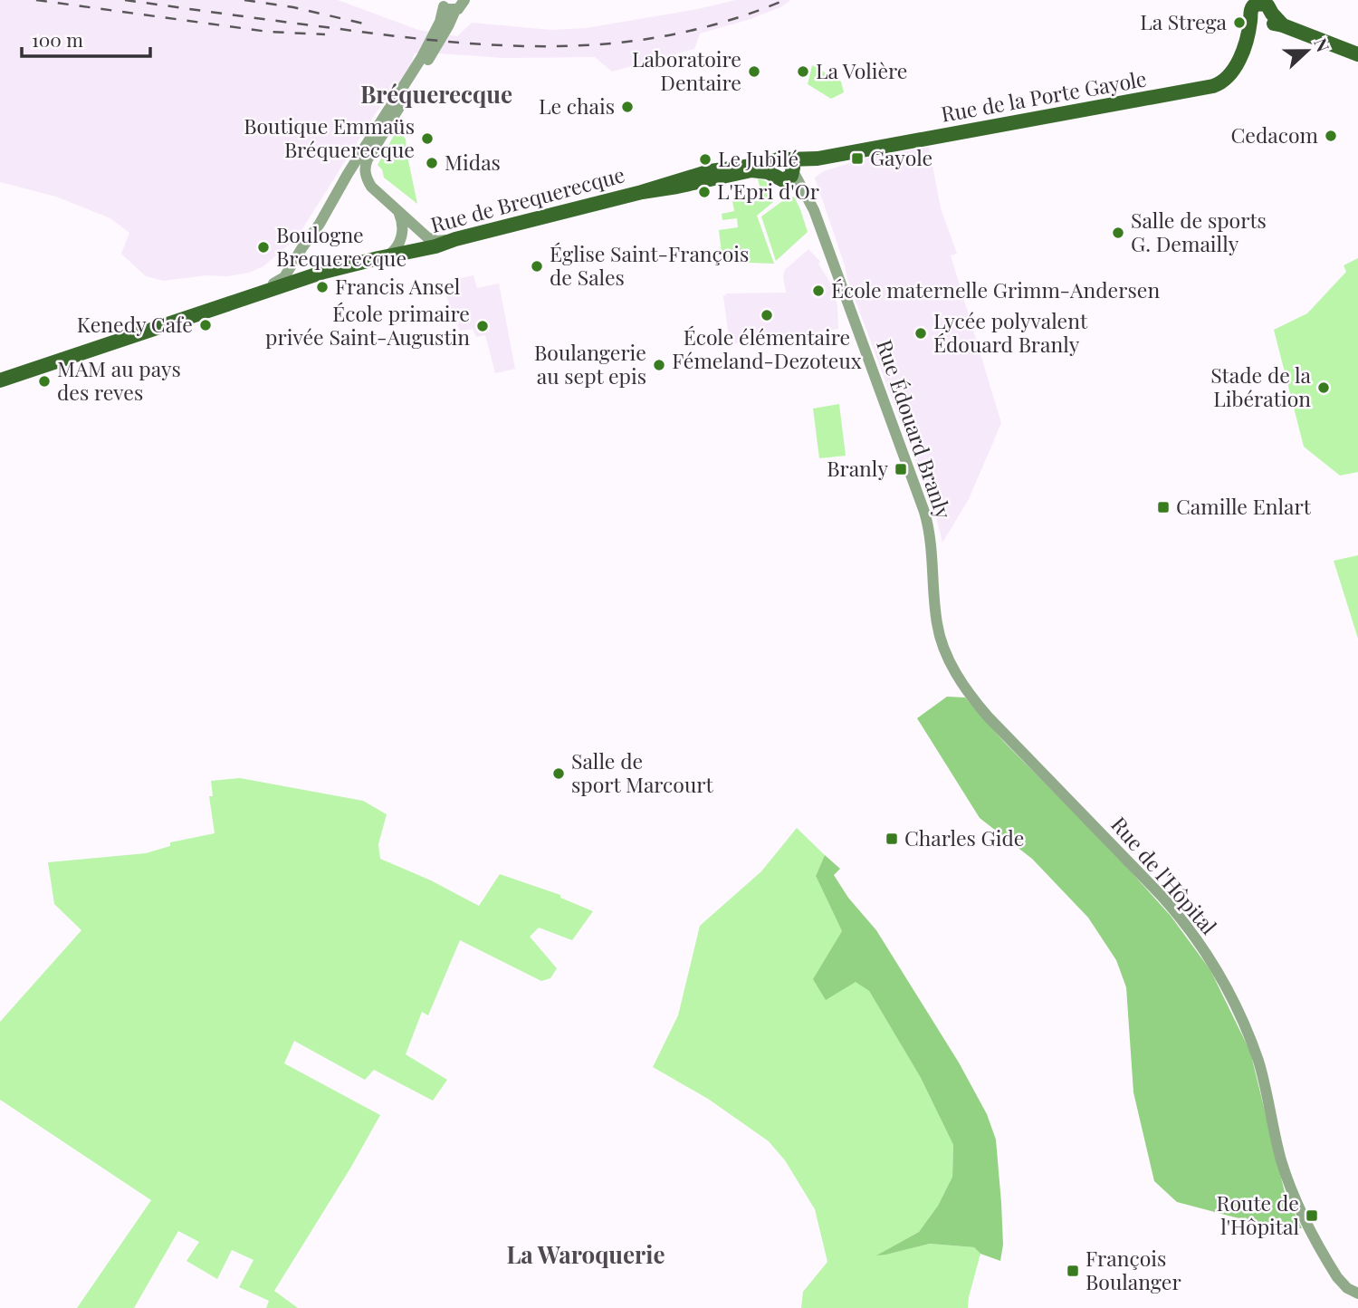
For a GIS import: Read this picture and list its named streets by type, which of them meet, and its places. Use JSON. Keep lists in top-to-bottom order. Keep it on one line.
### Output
{"streets":{"main road":["Rue de la Porte Gayole","Rue de Brequerecque"],"street":["Rue Édouard Branly","Rue de l'Hôpital"]},"crossings":[["Rue de la Porte Gayole","Rue de Brequerecque"],["Rue de la Porte Gayole","Rue Édouard Branly"],["Rue de Brequerecque","Rue Édouard Branly"],["Rue Édouard Branly","Rue de l'Hôpital"]],"districts":["Bréquerecque","La Waroquerie"],"places":{"other":["La Strega","Laboratoire Dentaire","La Volière","Le chais","Cedacom","Boutique Emmaüs Bréquerecque","Le Jubilé","Midas","L'Epri d'Or","Salle de sports G. Demailly","Boulogne Brequerecque","Église Saint-François de Sales","Francis Ansel","École maternelle Grimm-Andersen","École élémentaire Fémeland-Dezoteux","Kenedy Cafe","École primaire privée Saint-Augustin","Lycée polyvalent Édouard Branly","Boulangerie au sept epis","MAM au pays des reves","Stade de la Libération","Salle de sport Marcourt"],"transit":["Gayole","Branly","Camille Enlart","Charles Gide","Route de l'Hôpital","François Boulanger"]},"scale_bar":"100 m","north":"right"}
